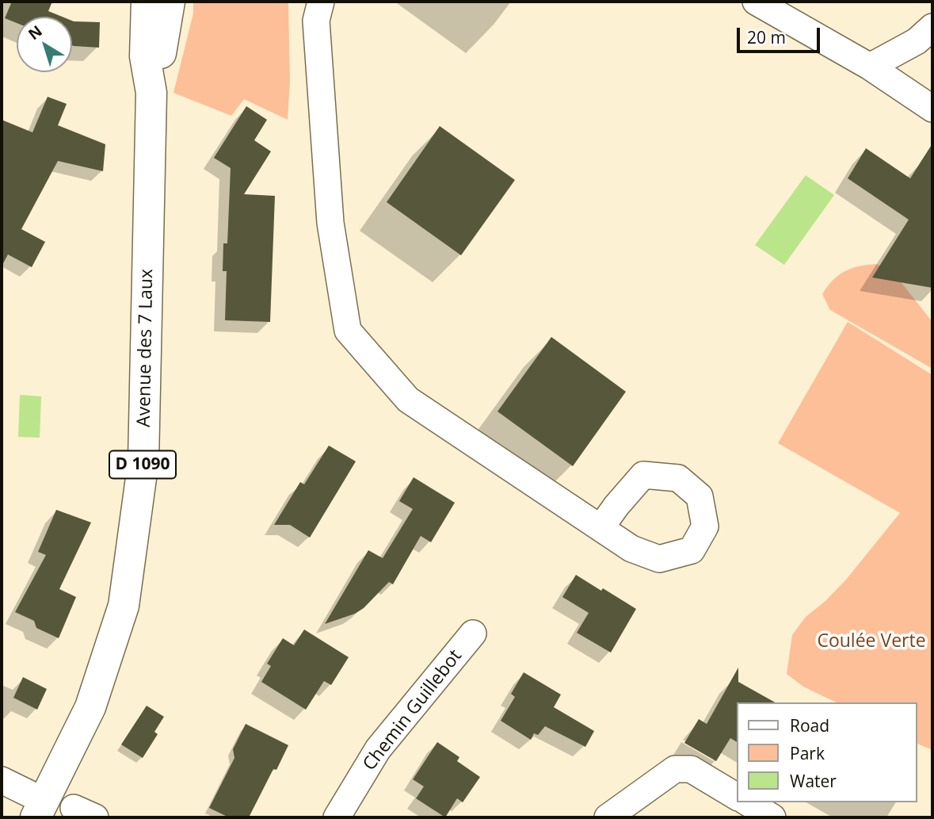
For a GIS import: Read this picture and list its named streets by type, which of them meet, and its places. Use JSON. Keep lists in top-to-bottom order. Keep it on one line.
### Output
{"streets":{"main road":["Avenue des 7 Laux","D 1090"],"street":["Chemin Guillebot"]},"crossings":[["Avenue des 7 Laux","D 1090"]],"parks":["Coulée Verte"],"legend":["Road","Park","Water"],"scale_bar":"20 m","north":"top left"}
